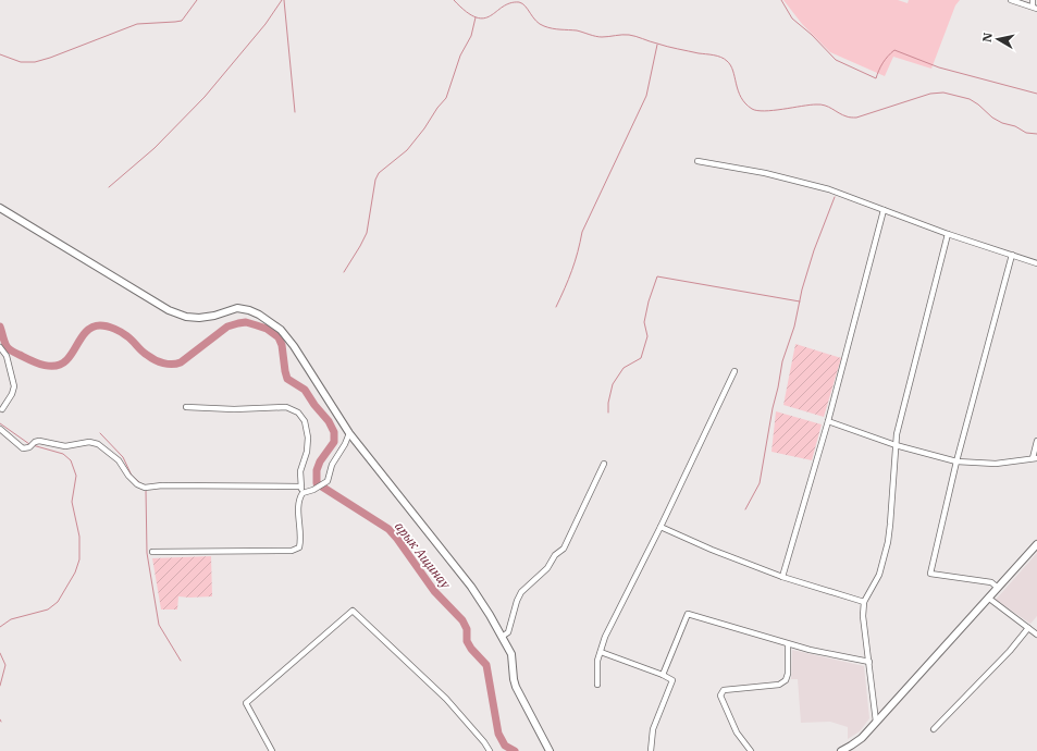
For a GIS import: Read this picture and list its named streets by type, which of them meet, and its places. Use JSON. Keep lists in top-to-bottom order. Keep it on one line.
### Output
{"water":["арык Ащинау"],"north":"left"}
